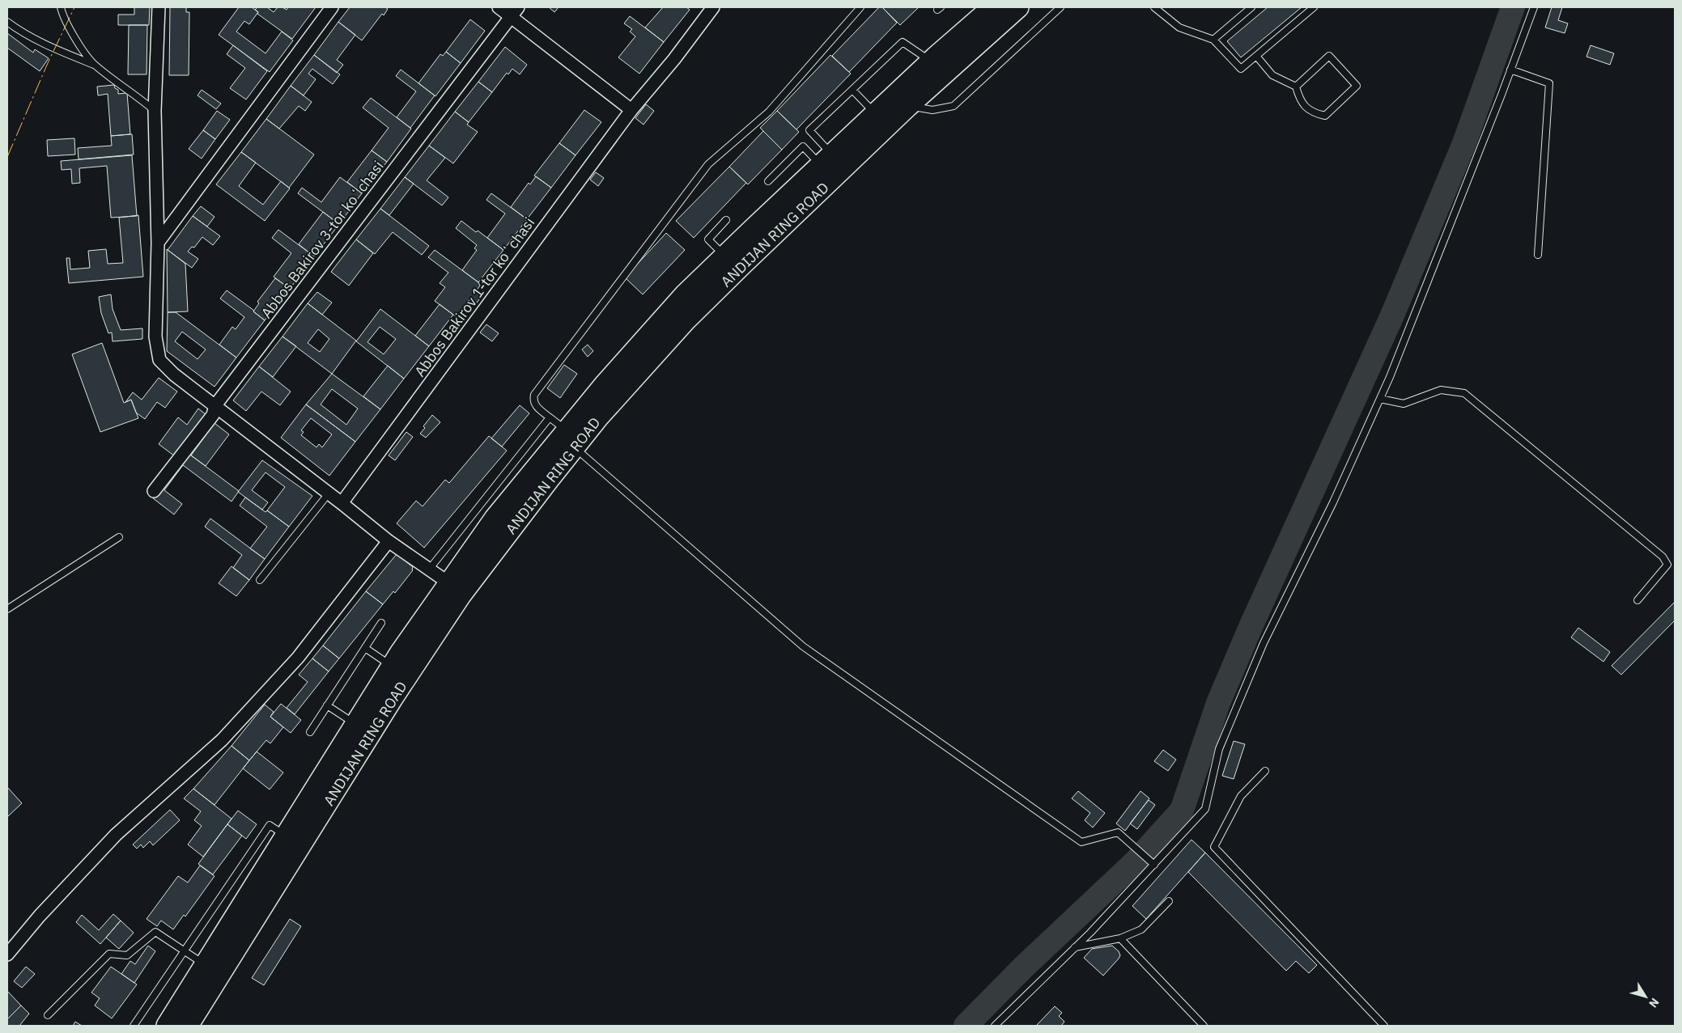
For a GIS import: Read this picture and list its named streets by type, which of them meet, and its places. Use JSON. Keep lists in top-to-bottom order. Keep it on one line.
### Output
{"streets":{"highway":["ANDIJAN RING ROAD"],"street":["Abbos Bakirov 3-tor koʻchasi","Abbos Bakirov 1-tor koʻchasi"]},"north":"bottom right"}
